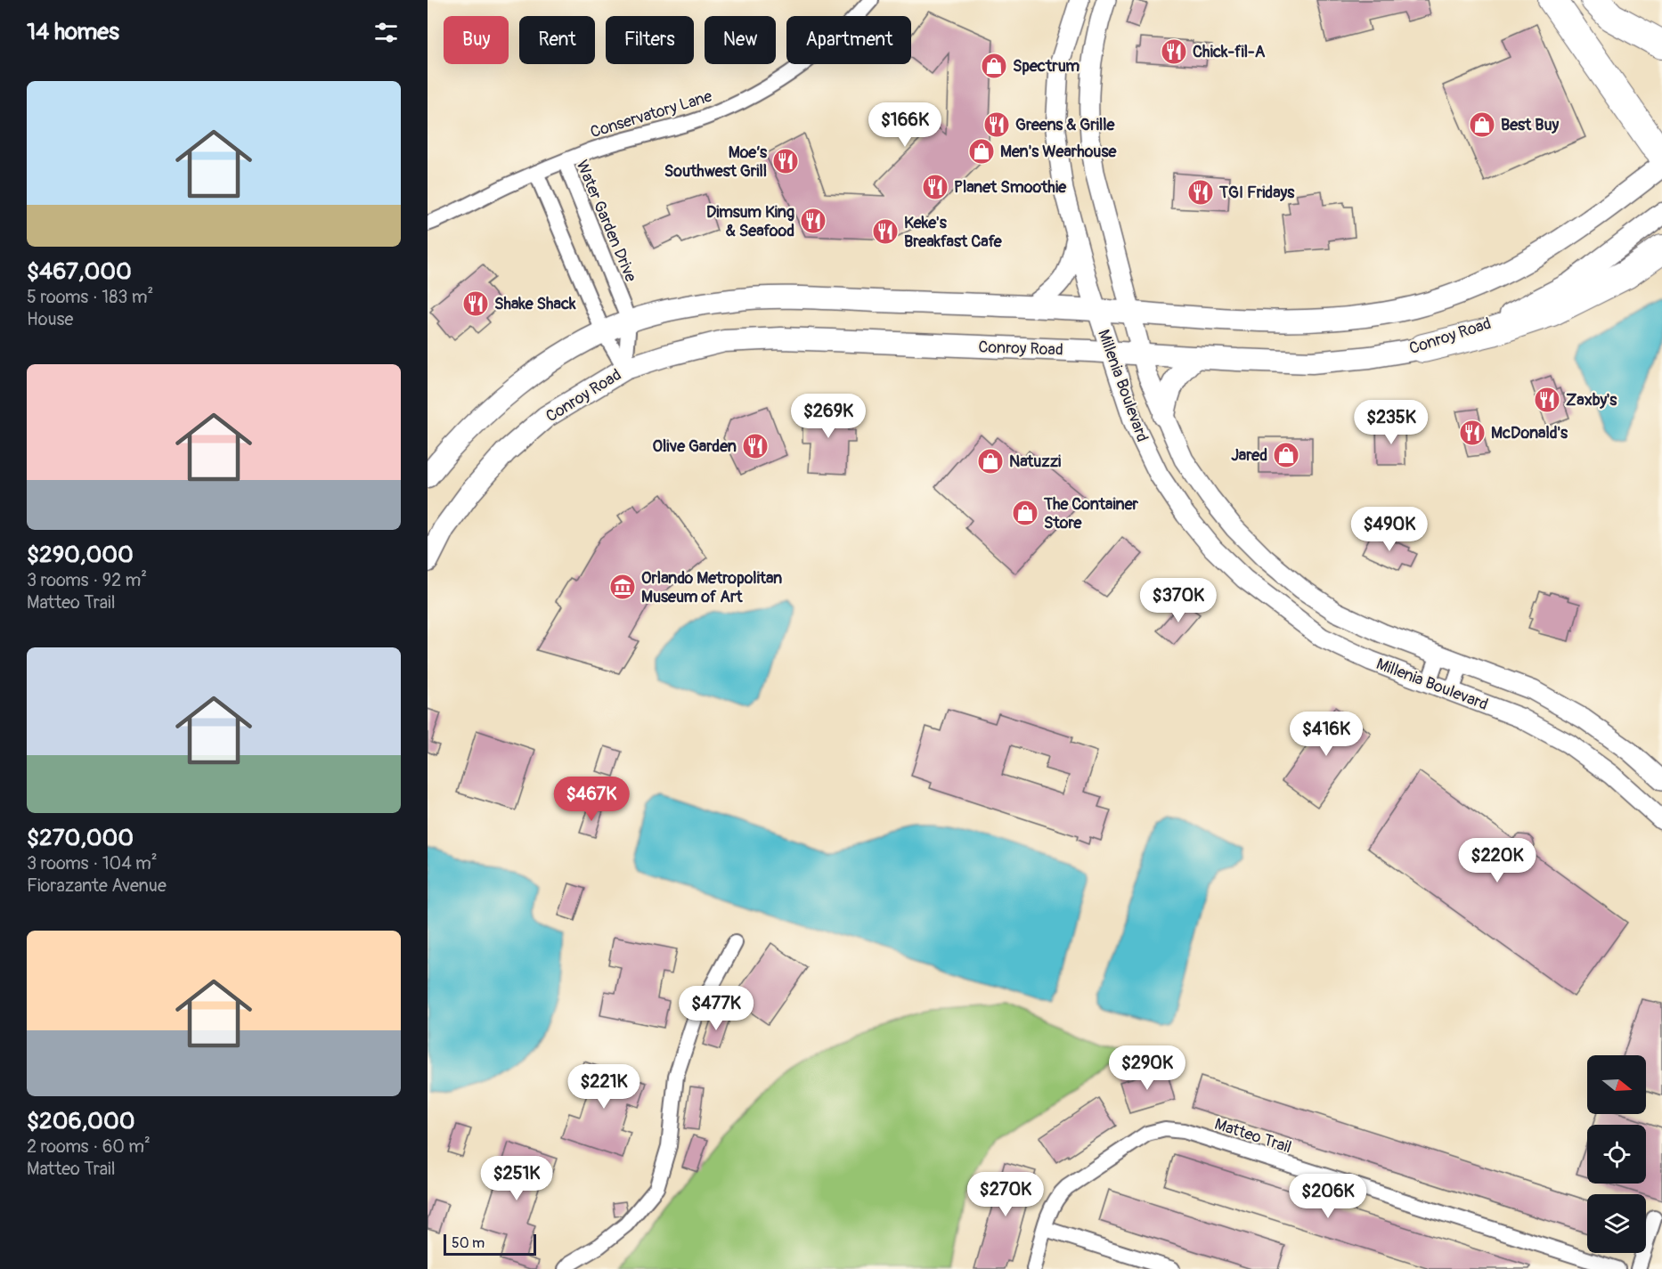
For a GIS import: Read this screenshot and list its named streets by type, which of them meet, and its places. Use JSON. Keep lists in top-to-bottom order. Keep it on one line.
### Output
{"streets":{"main road":["Conroy Road"],"street":["Conservatory Lane","Water Garden Drive","Millenia Boulevard","Matteo Trail"]},"crossings":[["Conservatory Lane","Water Garden Drive"],["Conroy Road","Millenia Boulevard"]],"places":{"restaurant":["Chick-fil-A","Greens & Grille","Moe’s Southwest Grill","Planet Smoothie","TGI Fridays","Dimsum King & Seafood","Keke's Breakfast Cafe","Shake Shack","Zaxby's","McDonald's","Olive Garden"],"shop":["Spectrum","Best Buy","Men's Wearhouse","Jared","Natuzzi","The Container Store"],"museum":["Orlando Metropolitan Museum of Art"]},"scale_bar":"50 m","north":"right","page":{"heading":"14 homes","chip":["Buy","Rent","Filters","New","Apartment"],"list":[{"name":"$467,000","note":"5 rooms · 183 m² · House"},{"name":"$290,000","note":"3 rooms · 92 m² · Matteo Trail"},{"name":"$270,000","note":"3 rooms · 104 m² · Fiorazante Avenue"},{"name":"$206,000","note":"2 rooms · 60 m² · Matteo Trail"}],"price":["$166K","$269K","$235K","$490K","$370K","$416K","$467K","$220K","$477K","$290K","$221K","$251K","$270K","$206K"],"scale":"50 m"}}
